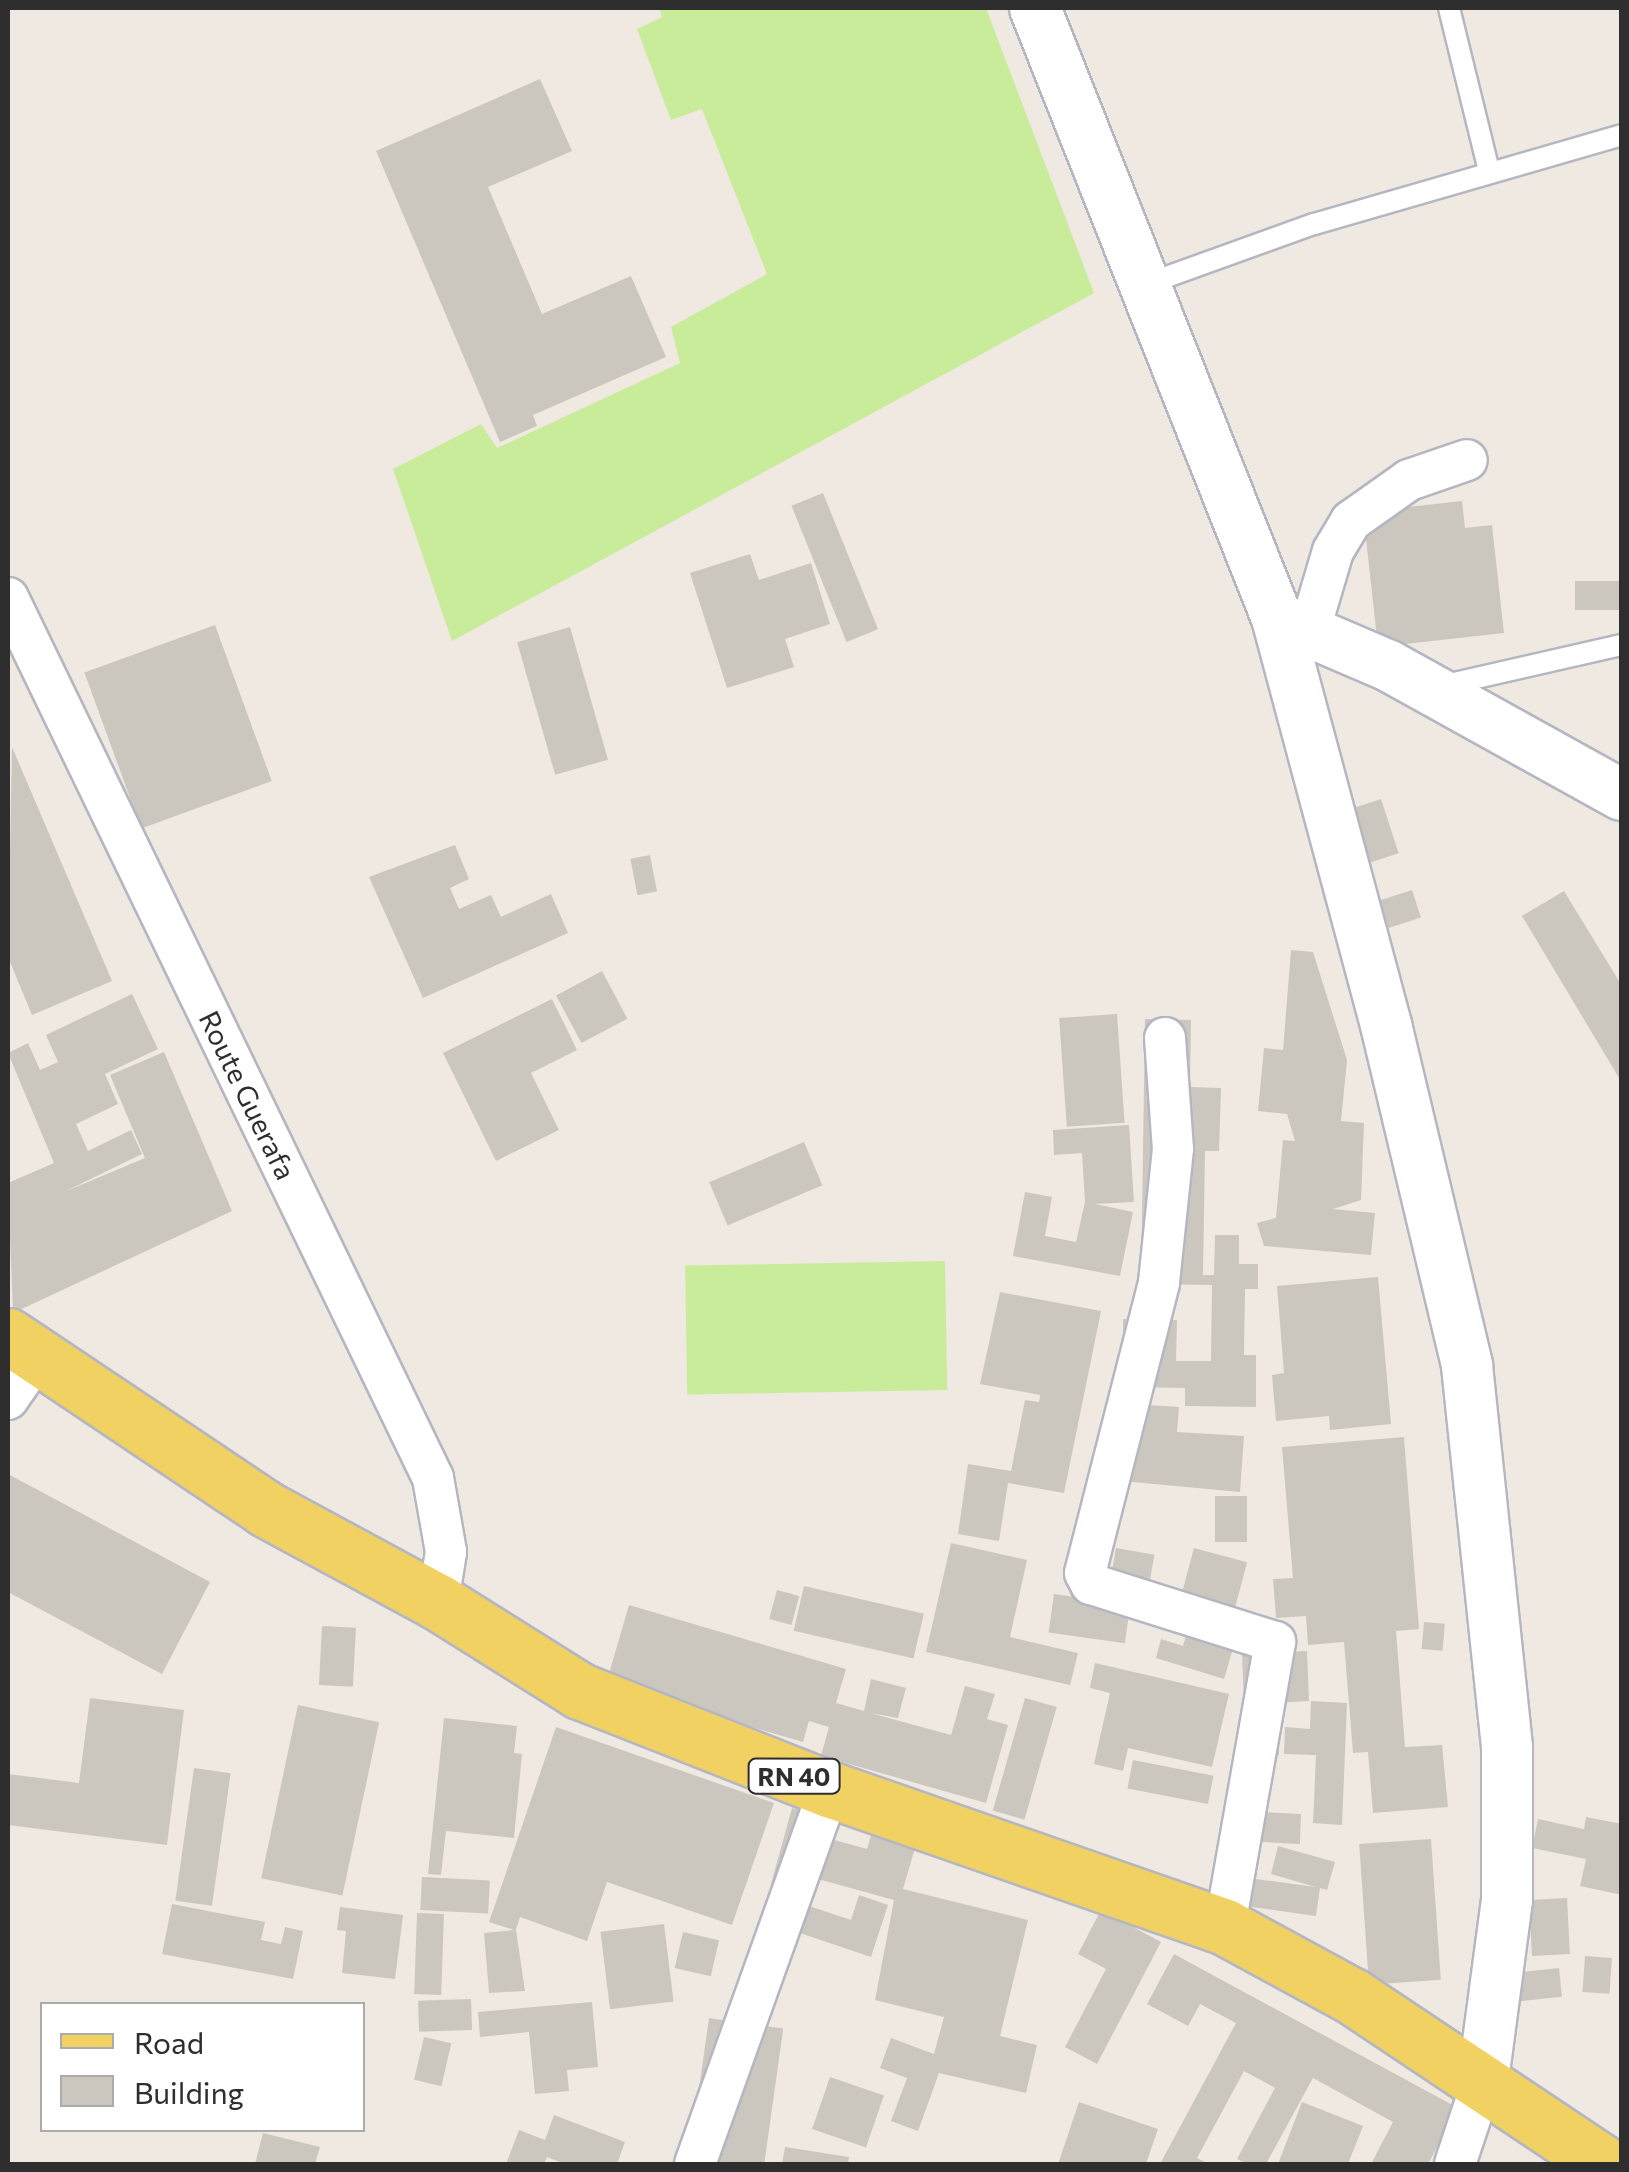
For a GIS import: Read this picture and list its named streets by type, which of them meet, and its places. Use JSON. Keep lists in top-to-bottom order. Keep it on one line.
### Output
{"streets":{"main road":["RN 40"],"street":["Route Guerafa"]},"crossings":[["Route Guerafa","RN 40"]],"legend":["Road","Building"]}
